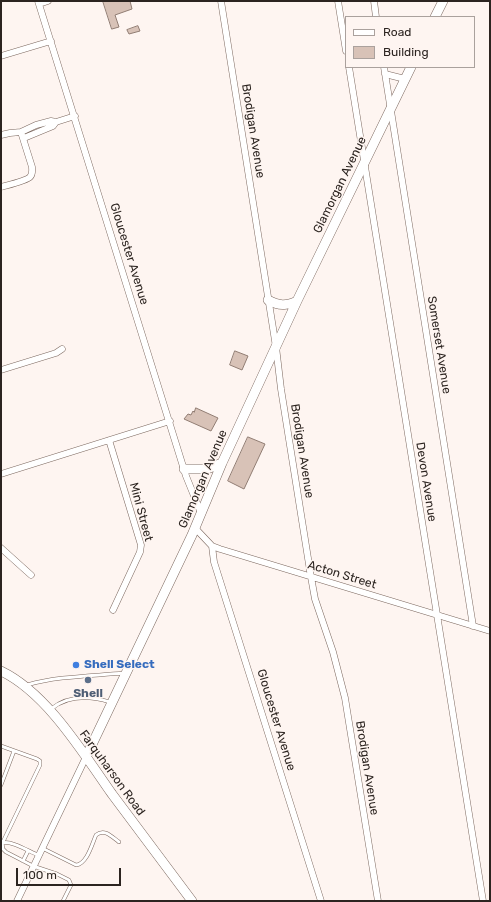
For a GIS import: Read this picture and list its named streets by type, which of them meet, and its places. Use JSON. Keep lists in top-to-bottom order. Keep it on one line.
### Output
{"streets":{"street":["Brodigan Avenue","Glamorgan Avenue","Gloucester Avenue","Somerset Avenue","Devon Avenue","Mini Street","Acton Street","Farquharson Road"]},"crossings":[["Brodigan Avenue","Glamorgan Avenue"],["Brodigan Avenue","Acton Street"],["Glamorgan Avenue","Gloucester Avenue"],["Glamorgan Avenue","Somerset Avenue"],["Glamorgan Avenue","Devon Avenue"],["Glamorgan Avenue","Acton Street"],["Glamorgan Avenue","Farquharson Road"],["Gloucester Avenue","Acton Street"],["Somerset Avenue","Acton Street"],["Devon Avenue","Acton Street"]],"places":["Shell Select","Shell"],"legend":["Road","Building"],"scale_bar":"100 m"}
